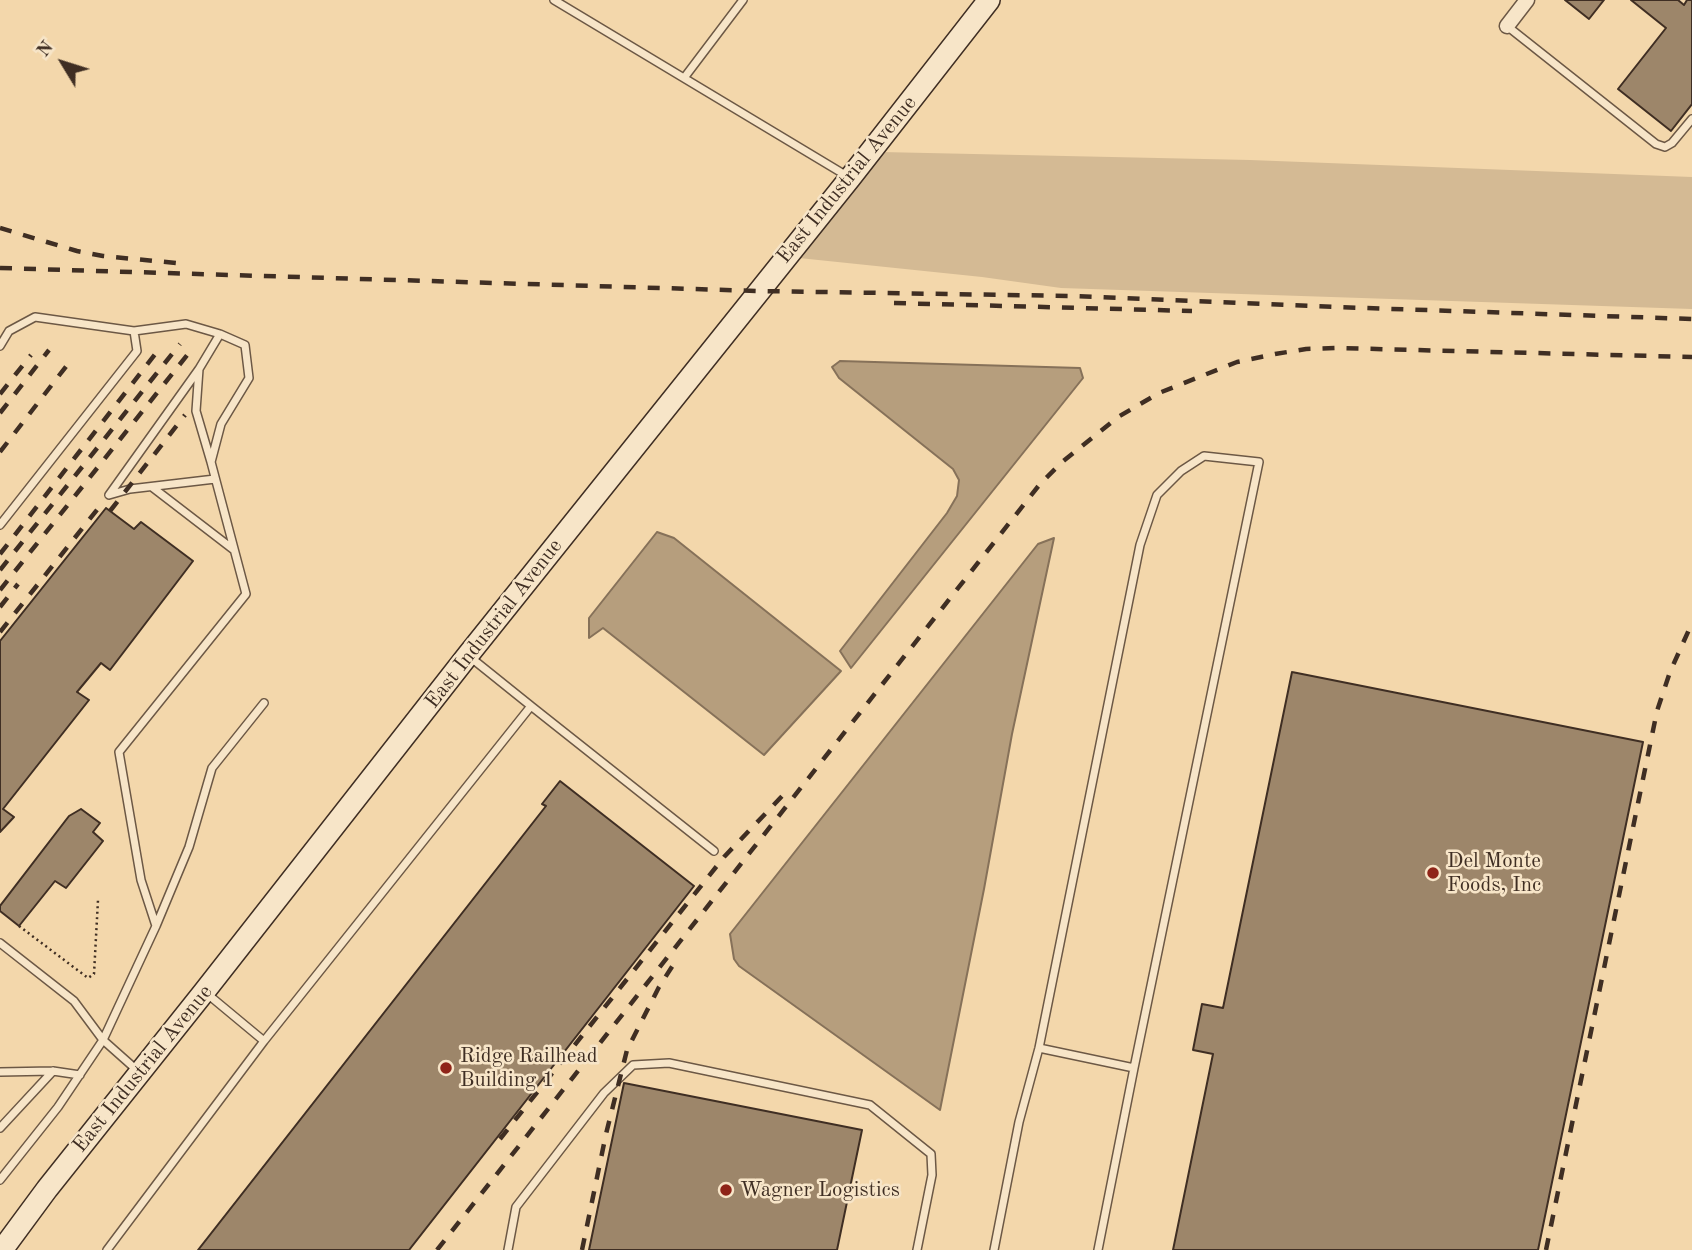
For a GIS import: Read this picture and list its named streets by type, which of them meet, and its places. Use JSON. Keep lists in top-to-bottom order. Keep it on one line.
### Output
{"streets":{"street":["East Industrial Avenue"]},"places":["Del Monte Foods, Inc","Ridge Railhead Building 1","Wagner Logistics"],"north":"top left"}
